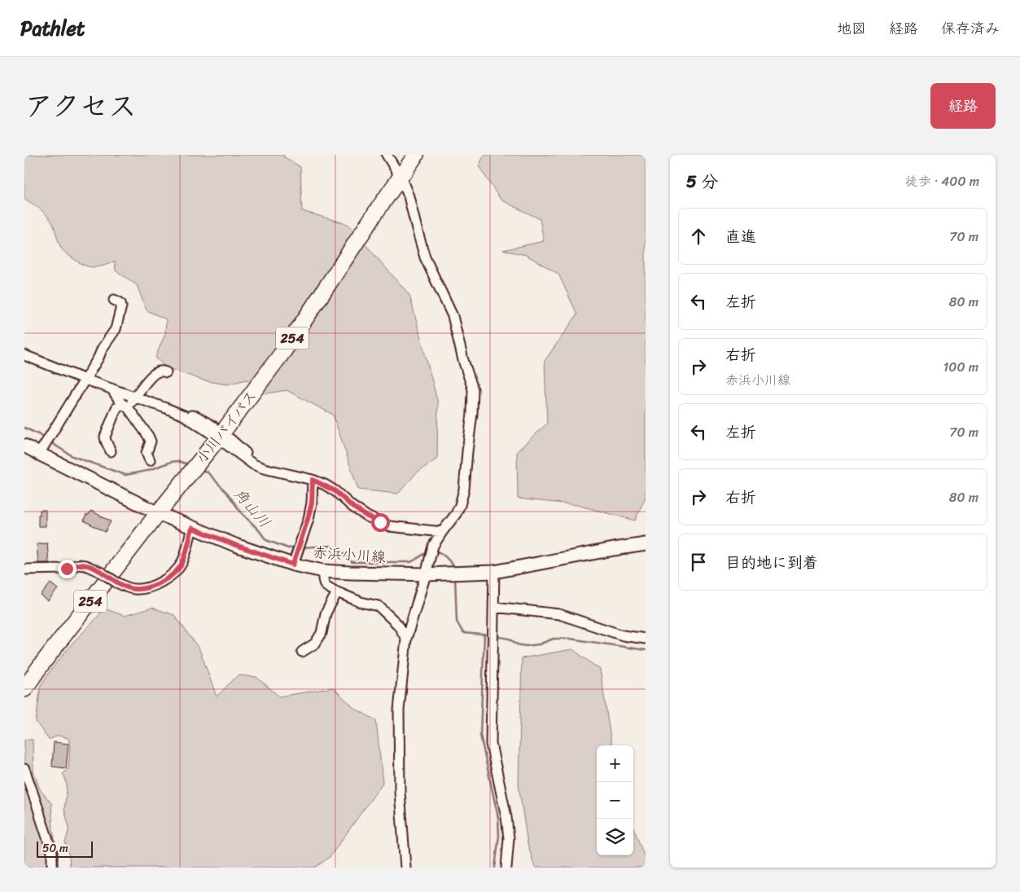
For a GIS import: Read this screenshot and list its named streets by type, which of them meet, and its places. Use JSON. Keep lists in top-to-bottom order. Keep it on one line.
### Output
{"streets":{"highway":["254","小川バイパス"],"main road":["赤浜小川線"]},"crossings":[["小川バイパス","赤浜小川線"]],"water":["角山川"],"scale_bar":"50 m","page":{"header":"Pathlet","nav":["地図","経路","保存済み"],"title":"アクセス","buttons":"経路","heading":["5 分","徒歩 · 400 m"],"list":[["直進","70 m"],["左折","80 m"],["右折","赤浜小川線","100 m"],["左折","70 m"],["右折","80 m"],"目的地に到着"],"map_buttons":["+","−"],"scale":"50 m"}}
